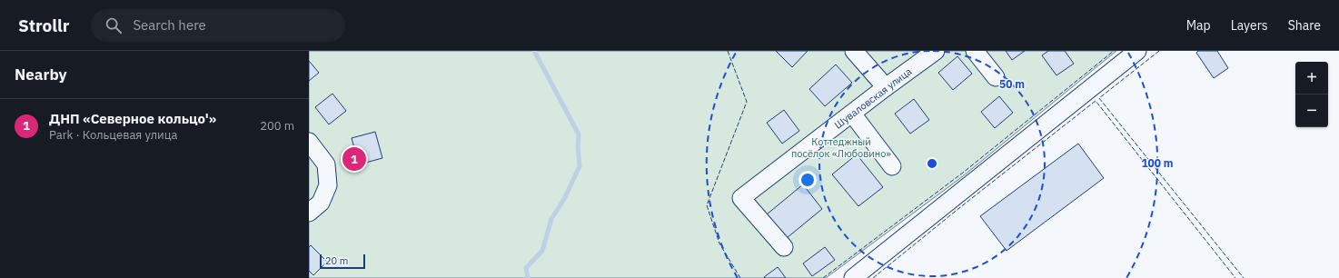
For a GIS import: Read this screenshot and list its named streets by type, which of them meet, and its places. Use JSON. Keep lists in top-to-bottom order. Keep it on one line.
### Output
{"streets":{"street":["Шуваловская улица"]},"parks":["Коттеджный посёлок «Любовино»"],"scale_bar":"20 m","page":{"header":"Strollr","search":"Search here","nav":["Map","Layers","Share"],"heading":"Nearby","map_buttons":["+","−"],"list":[{"mark":"1","name":"ДНП «Северное кольцо'»","note":"Park · Кольцевая улица","value":"200 m"}],"pins":"1","scale":"20 m"},"rings":["50 m","100 m"]}
